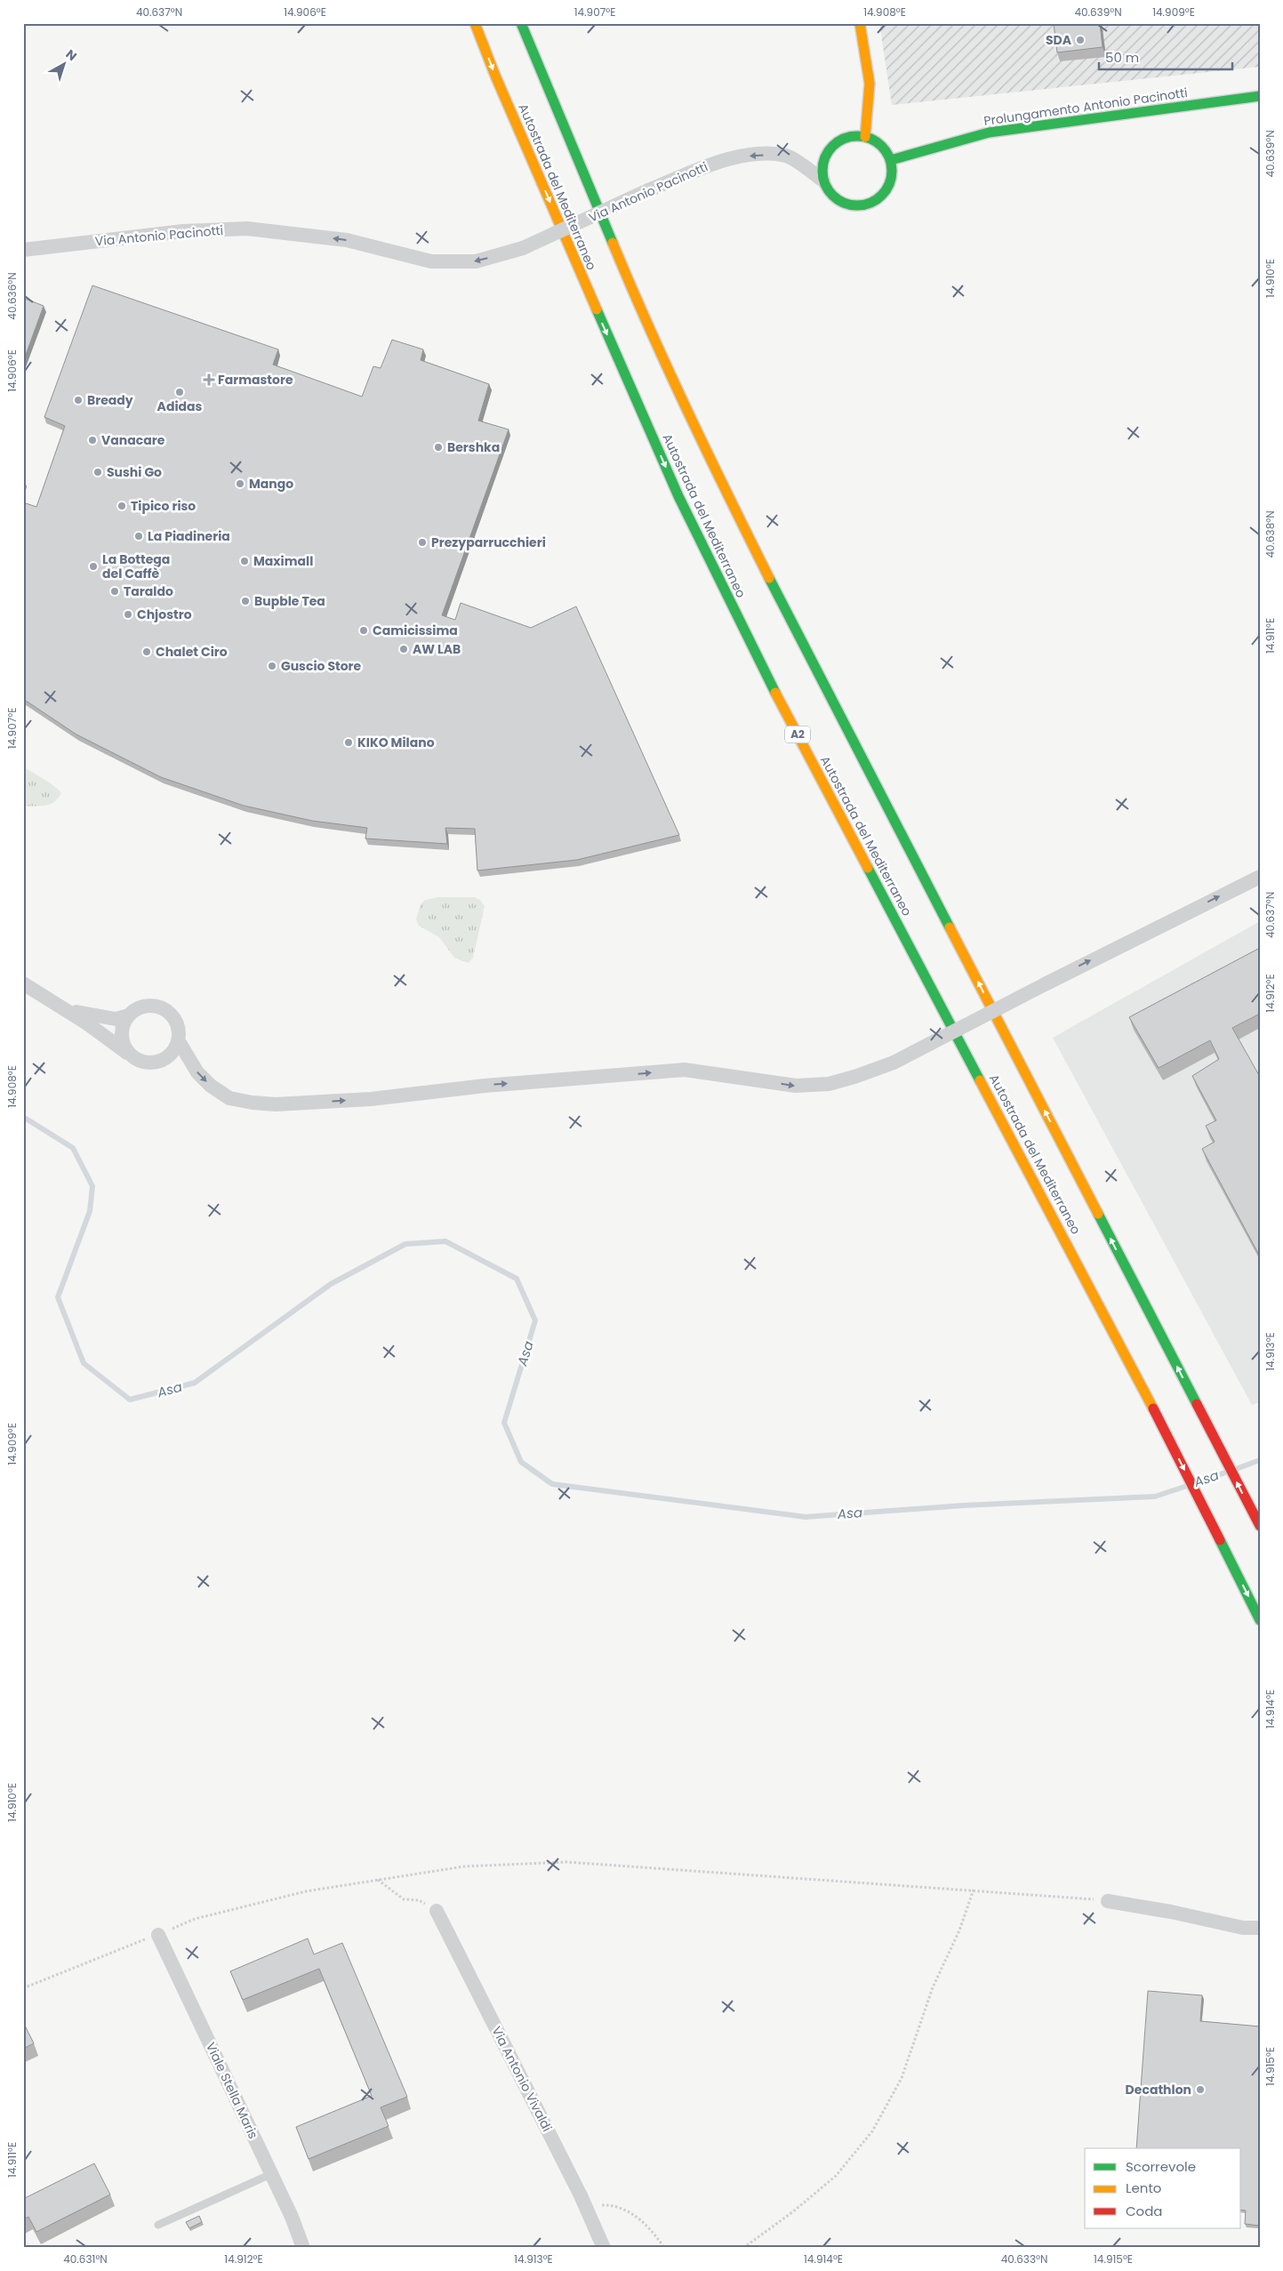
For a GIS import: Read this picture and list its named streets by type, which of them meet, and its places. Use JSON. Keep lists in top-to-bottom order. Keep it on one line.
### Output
{"streets":{"main road":["Prolungamento Antonio Pacinotti","Autostrada del Mediterraneo","A2"],"street":["Via Antonio Pacinotti","Via Antonio Vivaldi","Viale Stella Maris"]},"crossings":[["Prolungamento Antonio Pacinotti","Via Antonio Pacinotti"]],"one_way":["Via Antonio Pacinotti"],"water":["Asa"],"places":{"other":["SDA","Adidas","Bready","Vanacare","Bershka","Sushi Go","Mango","Tipico riso","La Piadineria","Prezyparrucchieri","Maximall","La Bottega del Caffè","Taraldo","Bupble Tea","Chjostro","Camicissima","AW LAB","Chalet Ciro","Guscio Store","KIKO Milano","Decathlon"],"health":["Farmastore"]},"legend":["Scorrevole","Lento","Coda"],"scale_bar":"50 m","north":"top right","coordinates":["40.637°N","14.906°E","14.907°E","14.908°E","40.639°N","14.909°E","14.910°E","40.636°N","40.638°N","14.911°E","14.912°E","14.913°E","14.914°E","14.915°E","40.631°N","40.633°N"]}
